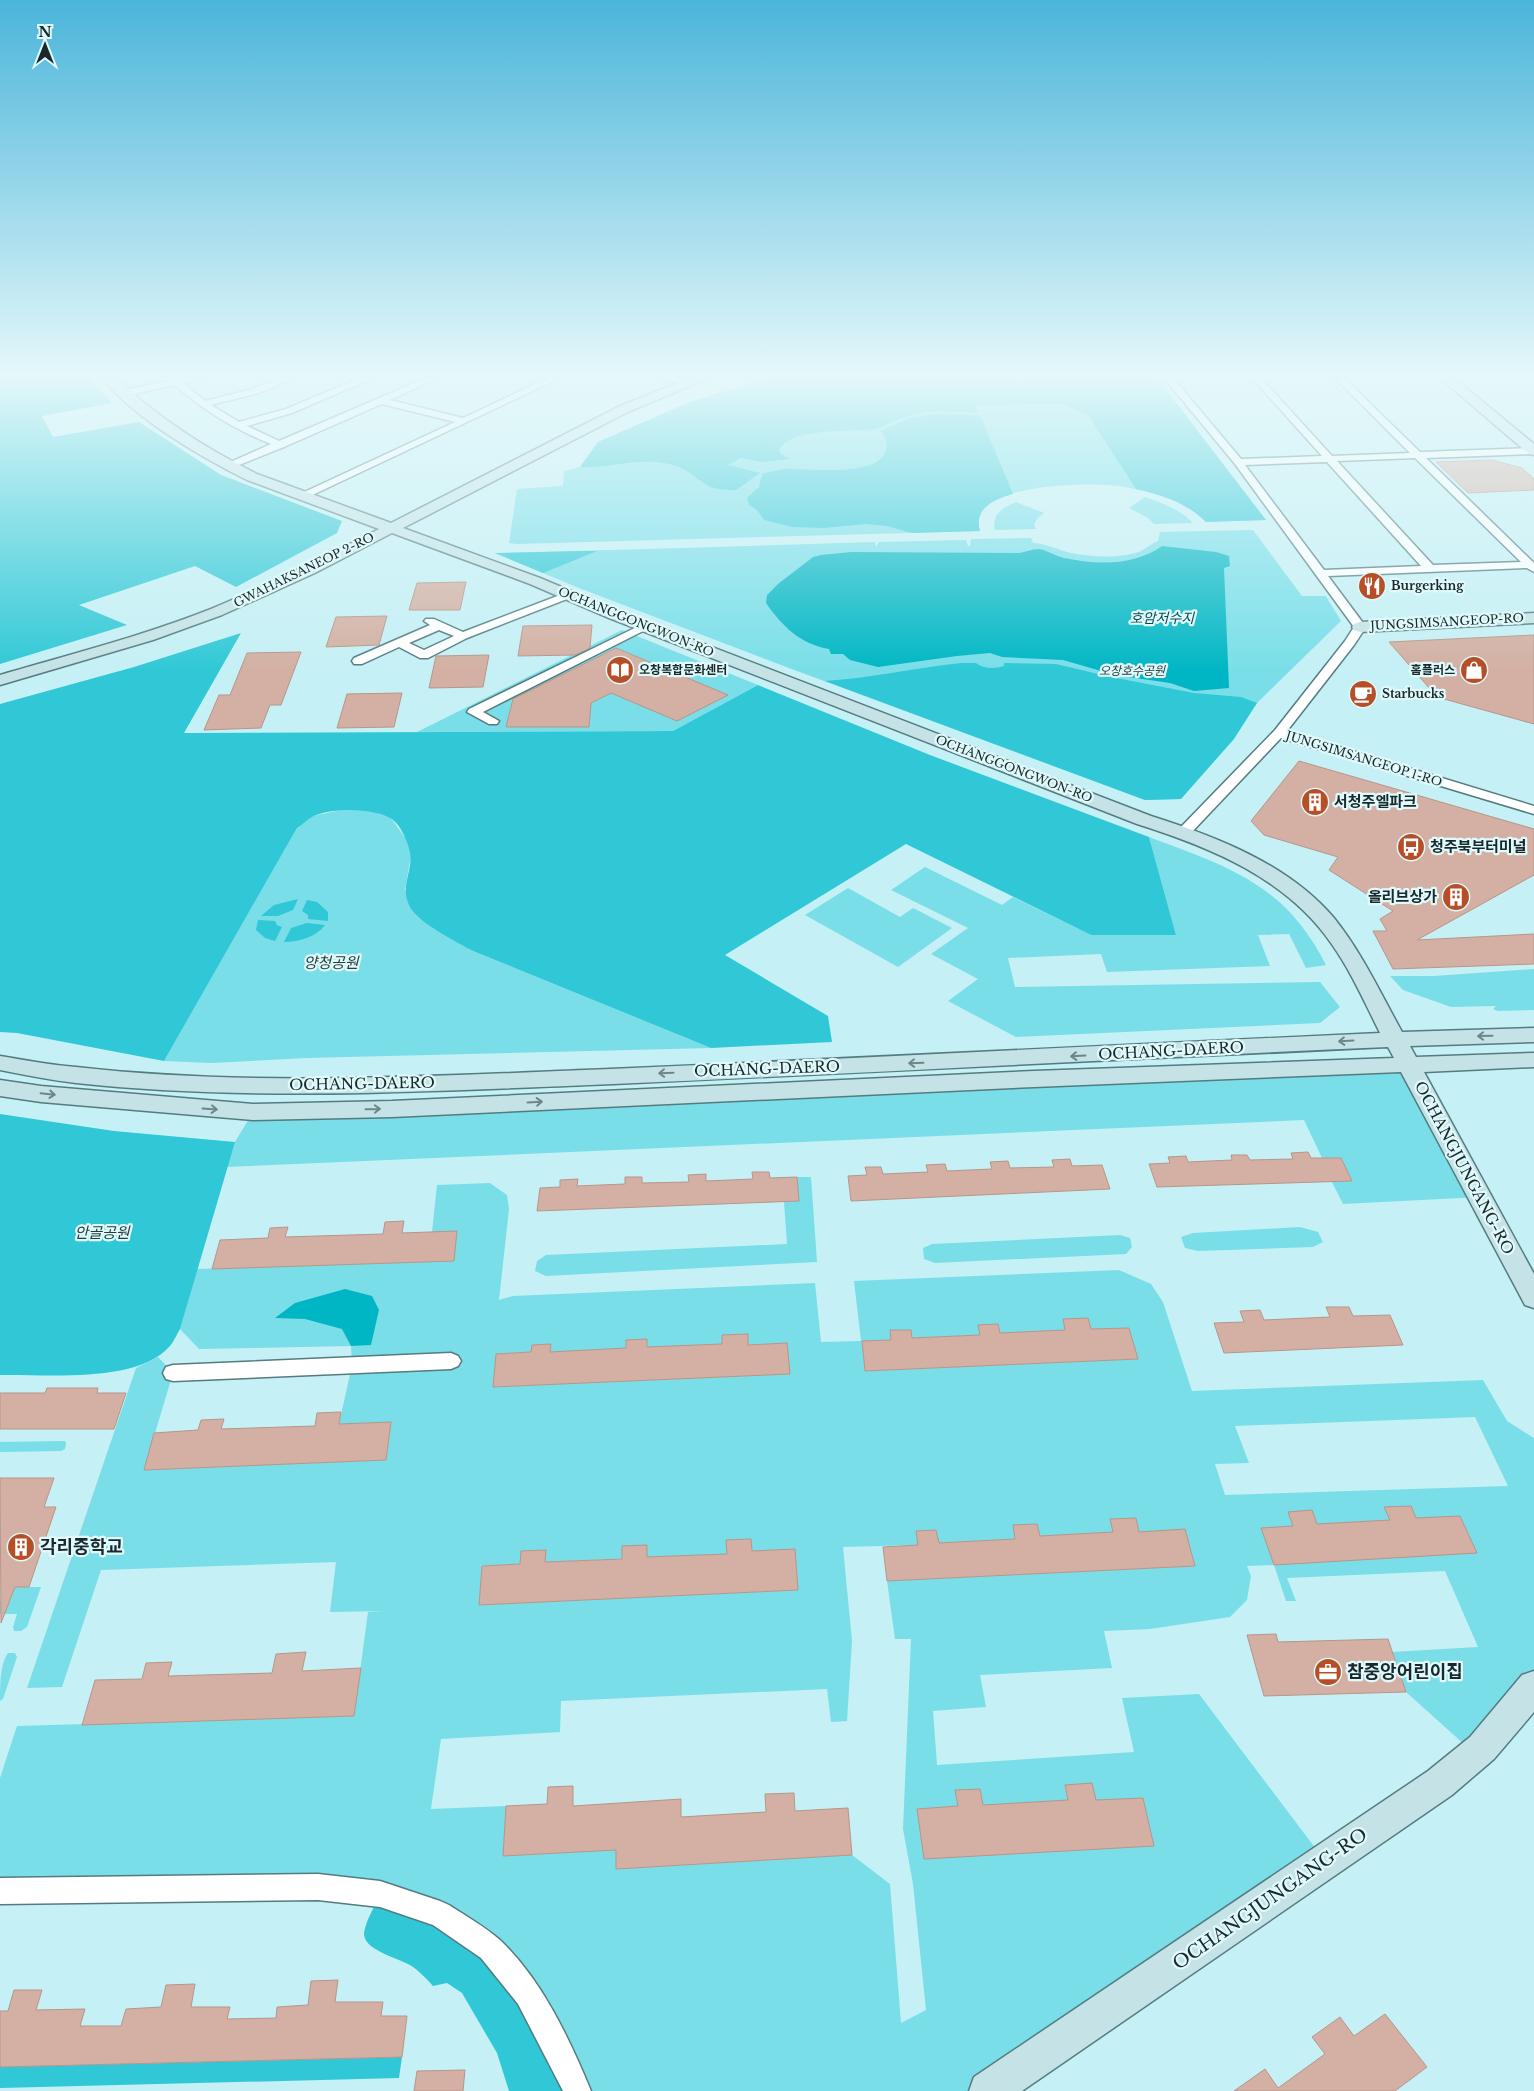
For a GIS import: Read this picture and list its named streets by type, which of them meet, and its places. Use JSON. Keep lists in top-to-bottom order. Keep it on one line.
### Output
{"streets":{"street":["GWAHAKSANEOP 2-RO","OCHANGGONGWON-RO","JUNGSIMSANGEOP-RO","JUNGSIMSANGEOP 1-RO","OCHANG-DAERO","OCHANGJUNGANG-RO"]},"crossings":[["GWAHAKSANEOP 2-RO","OCHANGGONGWON-RO"],["OCHANGGONGWON-RO","OCHANG-DAERO"],["OCHANGGONGWON-RO","OCHANGJUNGANG-RO"],["JUNGSIMSANGEOP-RO","JUNGSIMSANGEOP 1-RO"],["OCHANG-DAERO","OCHANGJUNGANG-RO"]],"water":["호암저수지"],"parks":["오창호수공원","양청공원","안골공원"],"places":{"restaurant":["Burgerking"],"library":["오창복합문화센터"],"shop":["홈플러스"],"cafe":["Starbucks"],"building":["서청주엘파크","올리브상가","각리중학교"],"bus stop":["청주북부터미널"],"office":["참중앙어린이집"]},"north":"top"}
